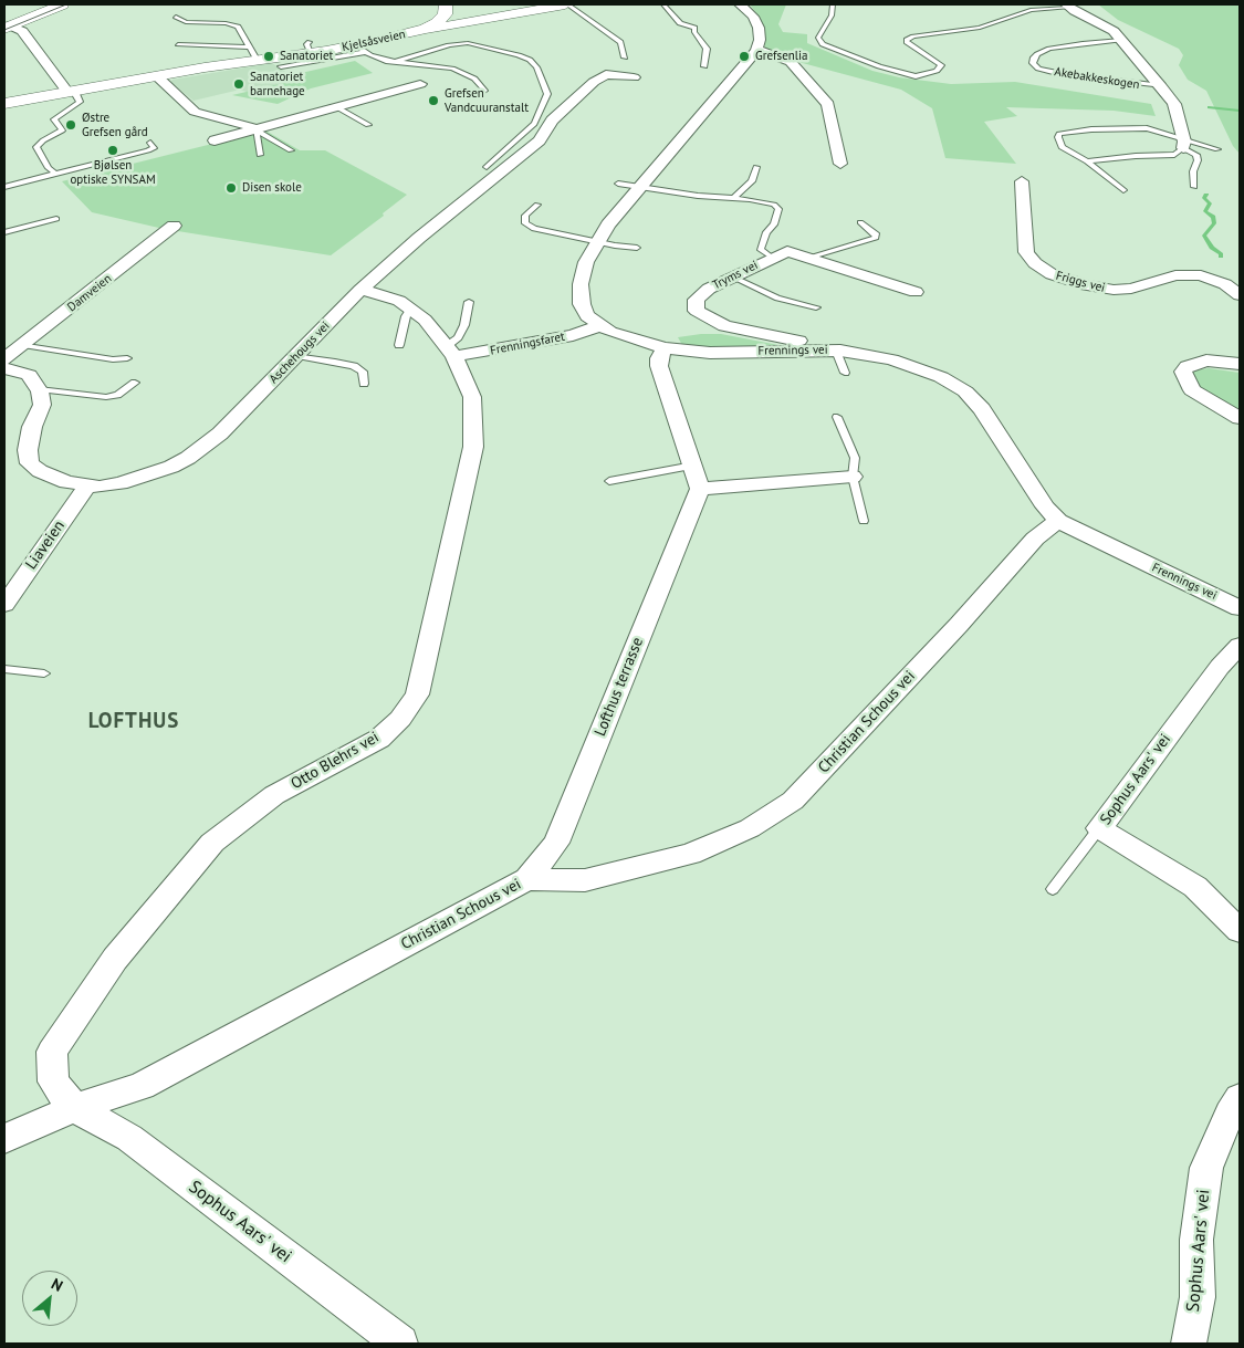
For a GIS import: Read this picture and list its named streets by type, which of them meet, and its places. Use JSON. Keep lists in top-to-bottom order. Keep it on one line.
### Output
{"streets":{"street":["Kjelsåsveien","Akebakkeskogen","Tryms vei","Friggs vei","Damveien","Frenningsfaret","Frennings vei","Aschehougs vei","Liaveien","Lofthus terrasse","Christian Schous vei","Otto Blehrs vei","Sophus Aars' vei"]},"crossings":[["Tryms vei","Frennings vei"],["Frenningsfaret","Frennings vei"],["Frenningsfaret","Otto Blehrs vei"],["Frennings vei","Christian Schous vei"],["Aschehougs vei","Liaveien"],["Aschehougs vei","Otto Blehrs vei"],["Lofthus terrasse","Christian Schous vei"],["Christian Schous vei","Otto Blehrs vei"],["Christian Schous vei","Sophus Aars' vei"],["Otto Blehrs vei","Sophus Aars' vei"]],"districts":["LOFTHUS"],"places":["Sanatoriet","Grefsenlia","Sanatoriet barnehage","Grefsen Vandcuuranstalt","Østre Grefsen gård","Bjølsen optiske SYNSAM","Disen skole"],"north":"top right"}
